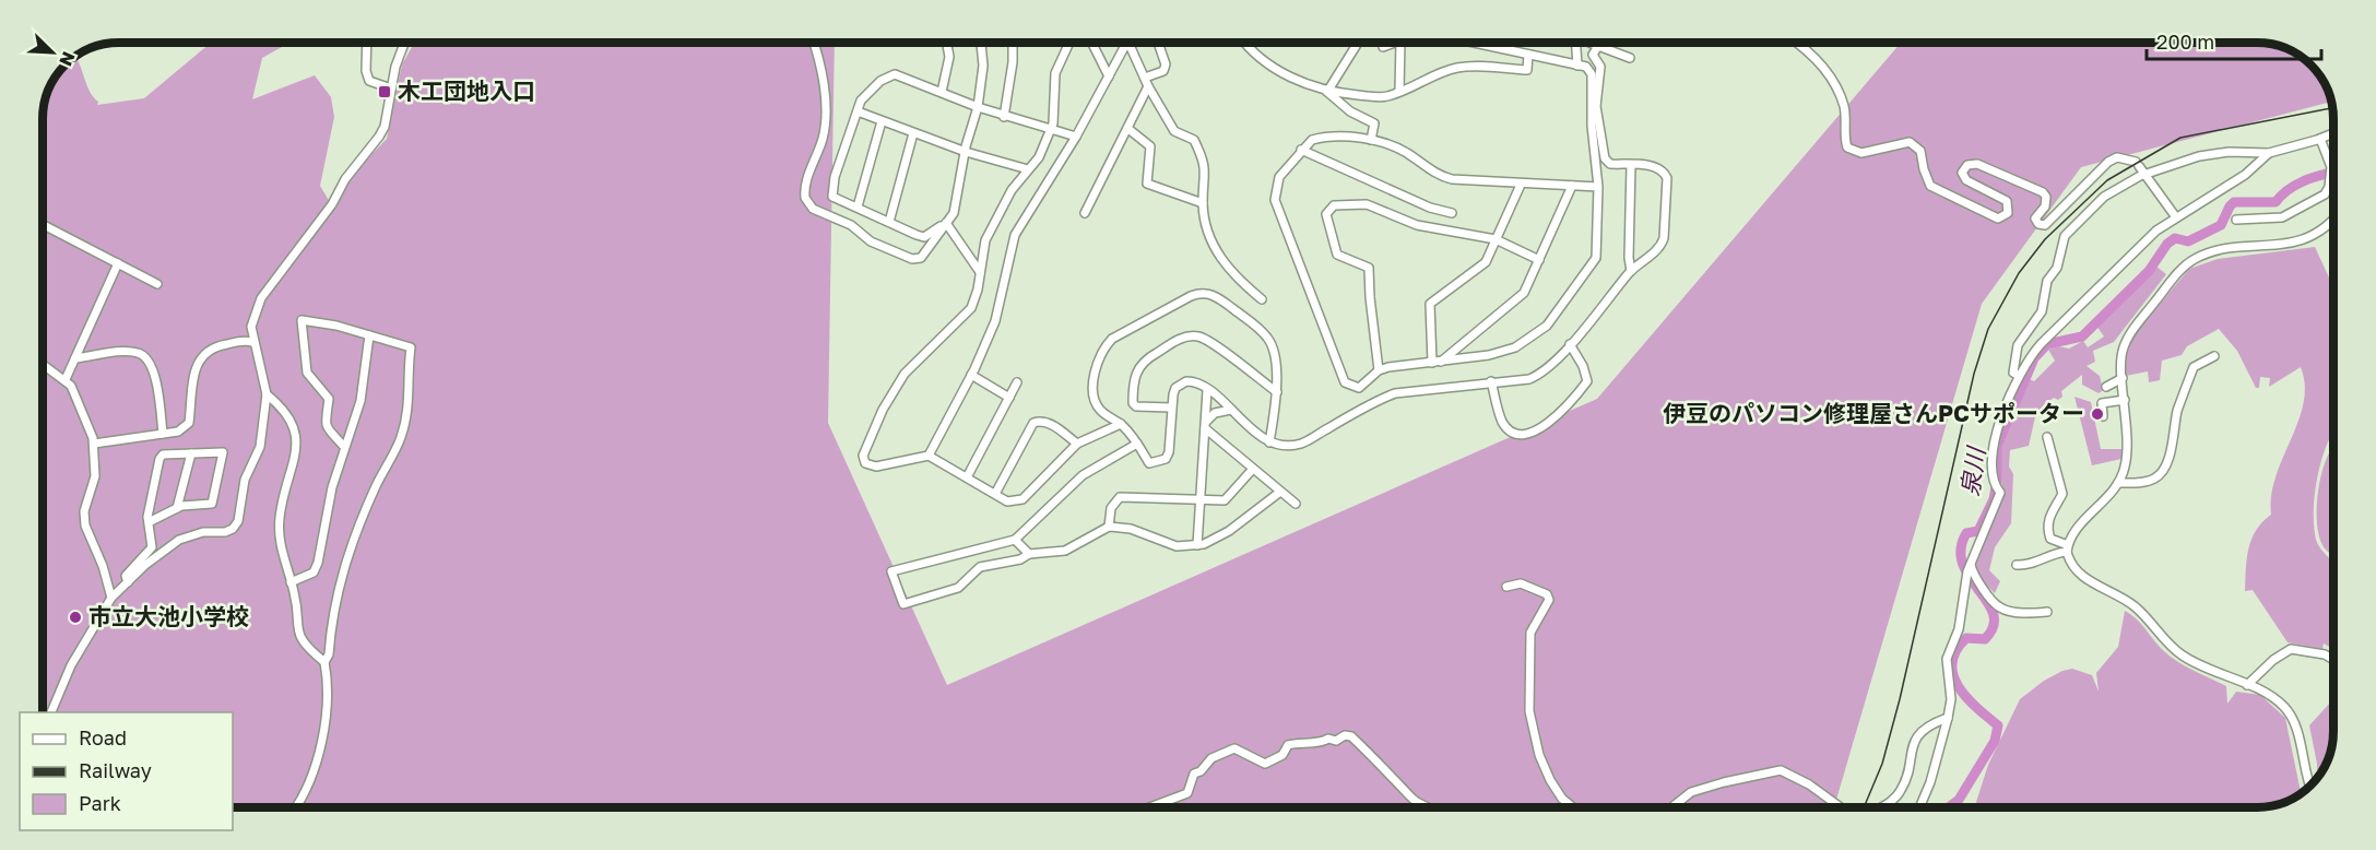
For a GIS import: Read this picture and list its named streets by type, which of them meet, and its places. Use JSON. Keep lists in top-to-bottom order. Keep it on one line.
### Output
{"water":["泉川"],"places":{"transit":["木工団地入口"],"other":["伊豆のパソコン修理屋さんPCサポーター","市立大池小学校"]},"legend":["Road","Railway","Park"],"scale_bar":"200 m","north":"bottom right"}
